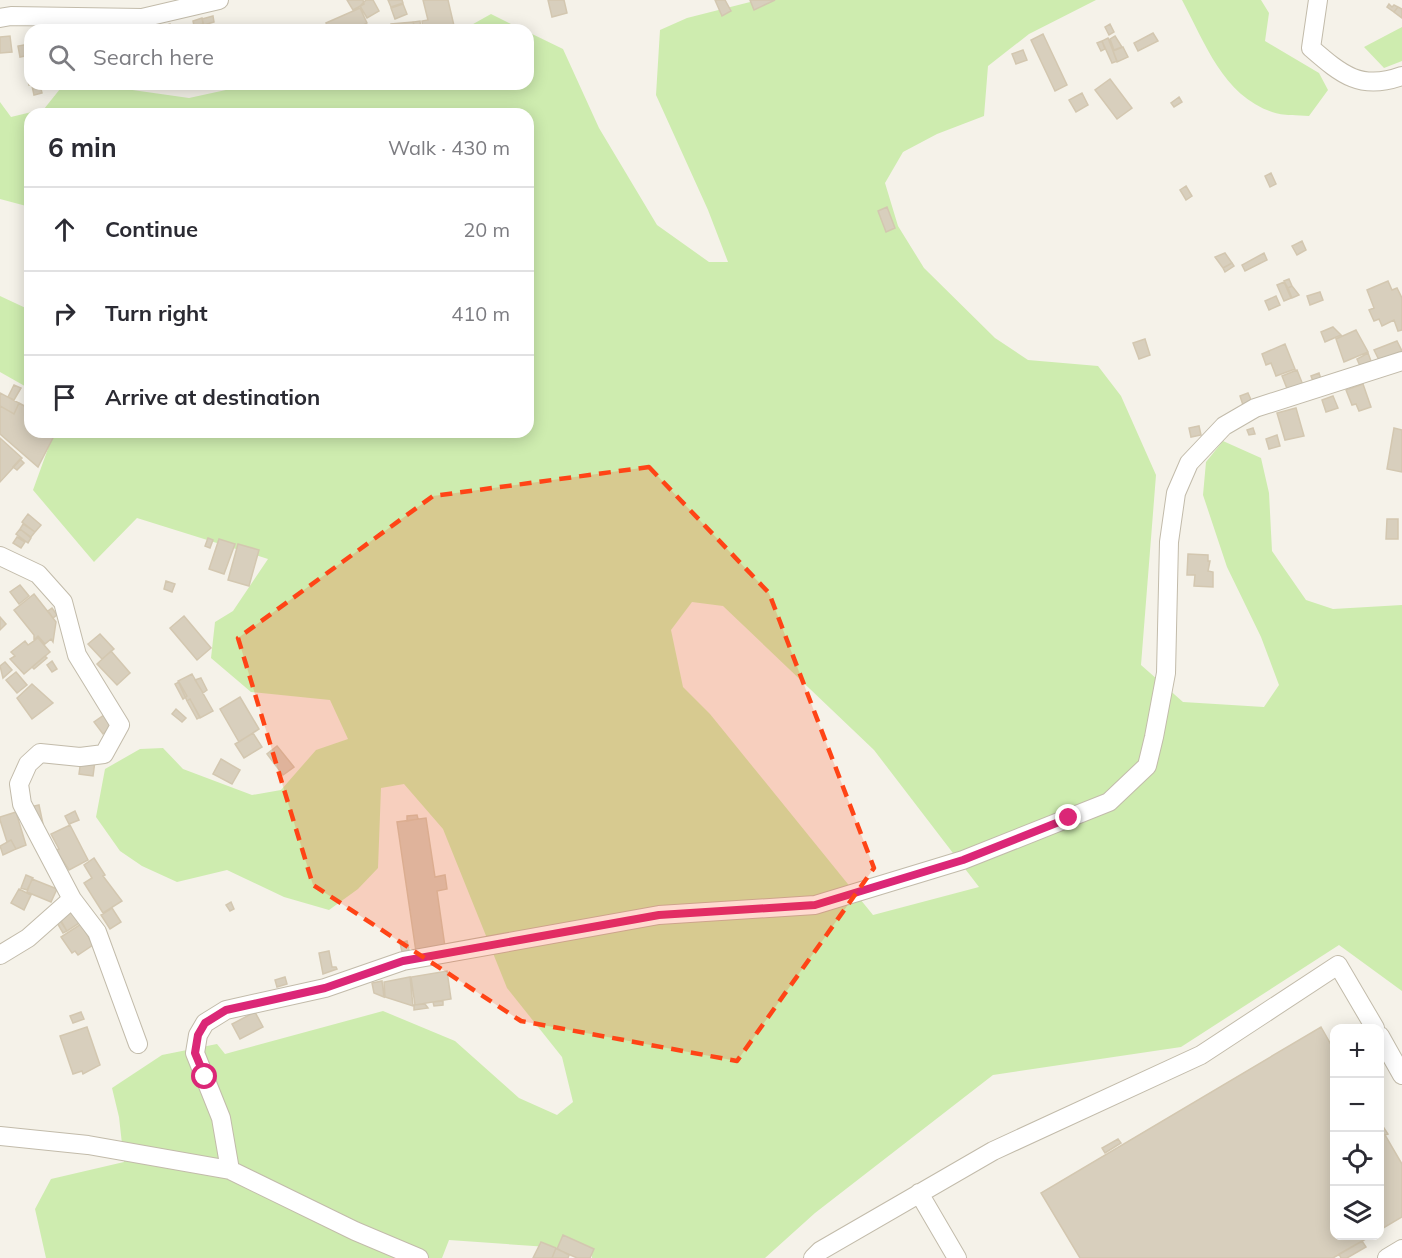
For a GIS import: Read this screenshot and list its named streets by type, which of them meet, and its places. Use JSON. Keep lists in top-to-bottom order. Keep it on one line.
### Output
{"page":{"search":"Search here","heading":["6 min","Walk · 430 m"],"list":[["Continue","20 m"],["Turn right","410 m"],"Arrive at destination"],"map_buttons":["+","−"]}}
